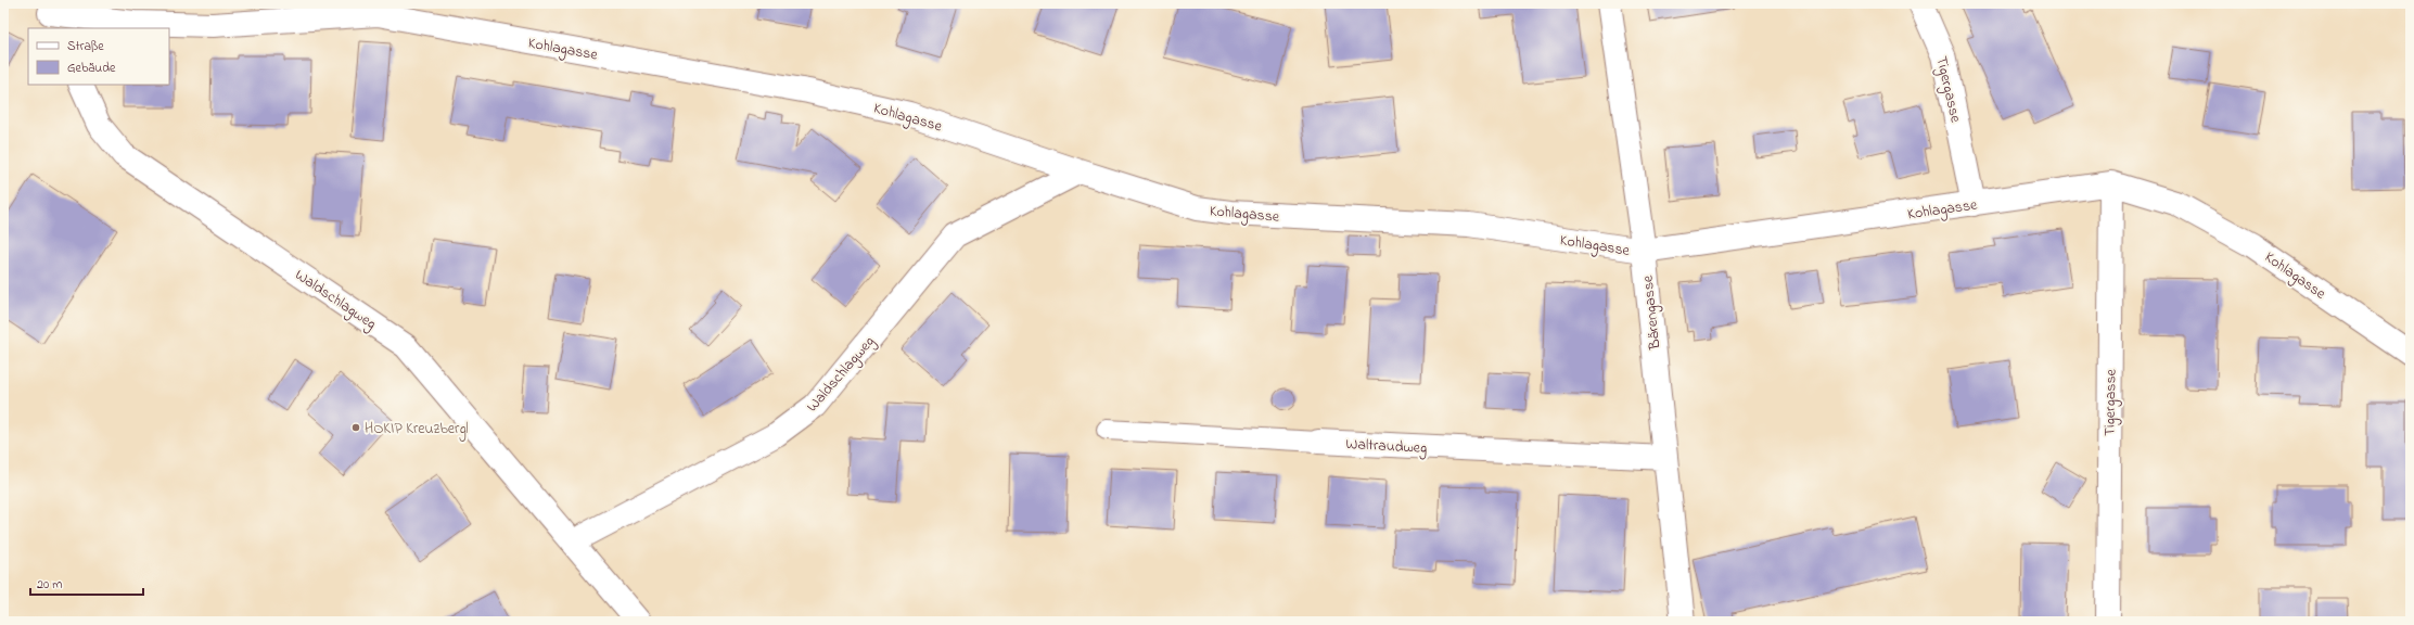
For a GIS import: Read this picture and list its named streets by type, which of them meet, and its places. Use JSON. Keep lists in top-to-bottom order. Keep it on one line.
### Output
{"streets":{"street":["Kohlagasse","Tigergasse","Waldschlagweg","Bärengasse","Waltraudweg"]},"crossings":[["Kohlagasse","Tigergasse"],["Kohlagasse","Waldschlagweg"],["Kohlagasse","Bärengasse"],["Bärengasse","Waltraudweg"]],"places":["HOKIP Kreuzbergl"],"legend":["Straße","Gebäude"],"scale_bar":"20 m"}
